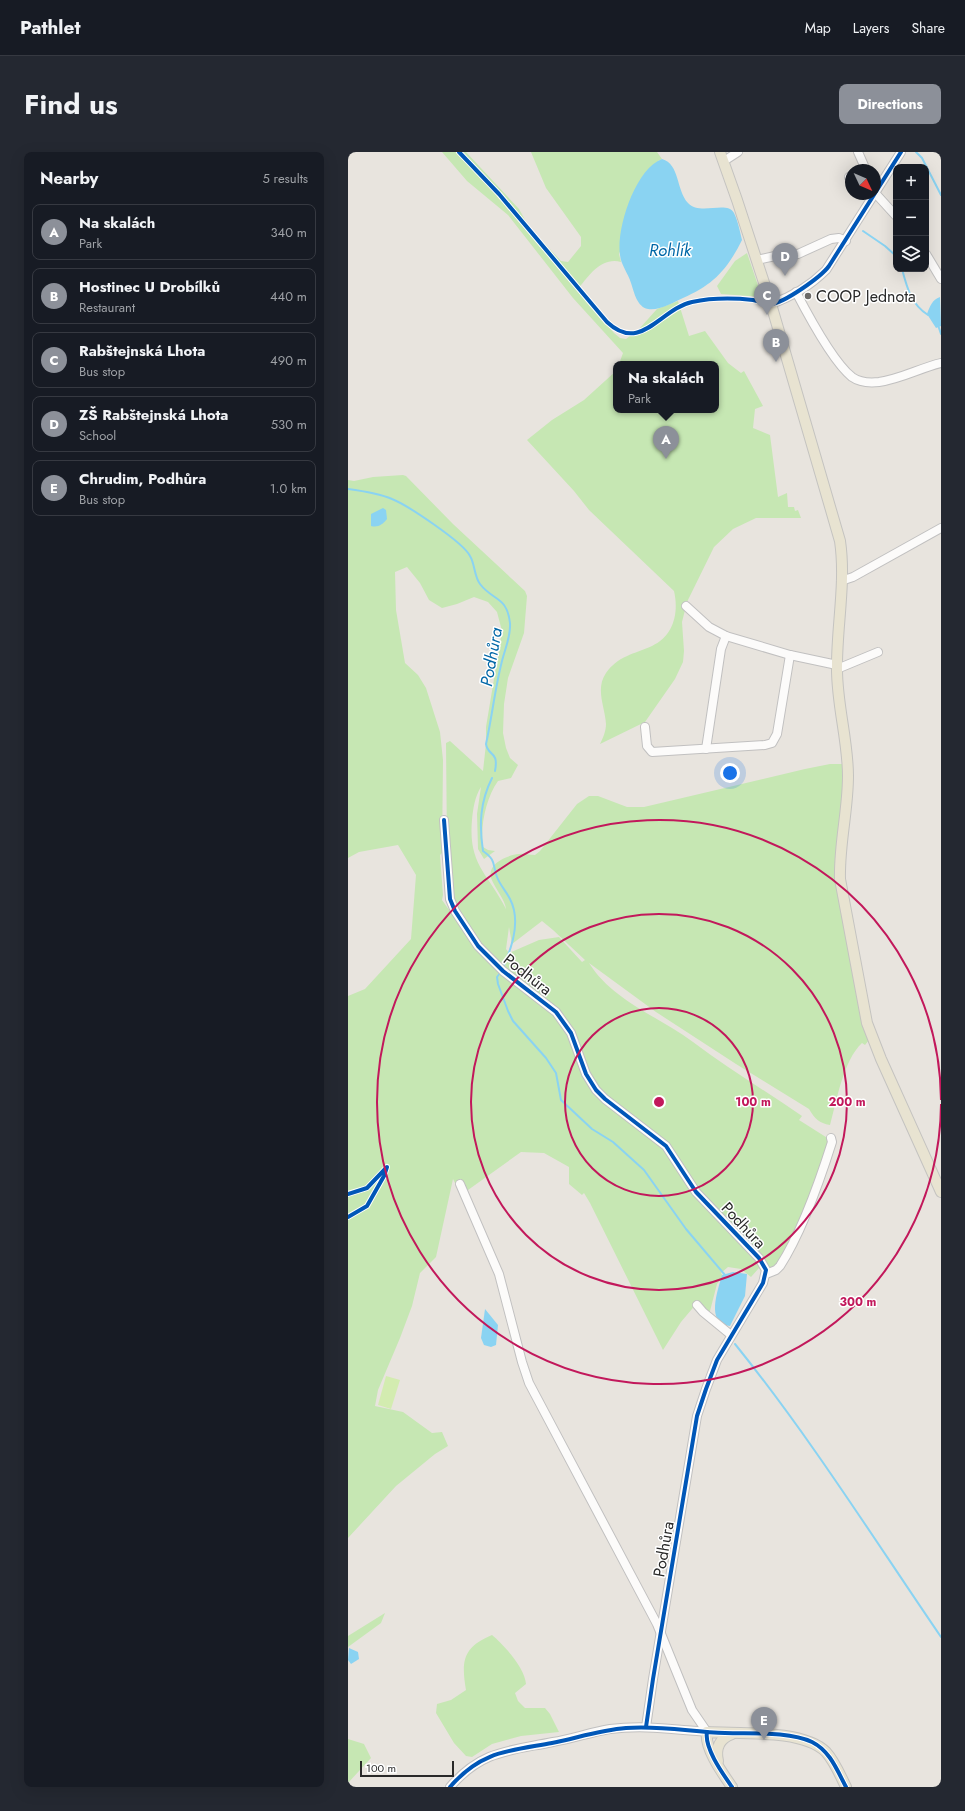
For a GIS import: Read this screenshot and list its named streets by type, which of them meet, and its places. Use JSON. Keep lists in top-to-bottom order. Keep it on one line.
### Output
{"streets":{"street":["Podhůra"]},"water":["Rohlík","Podhůra"],"places":["COOP Jednota"],"scale_bar":"100 m","north":"bottom right","page":{"header":"Pathlet","nav":["Map","Layers","Share"],"title":"Find us","buttons":"Directions","heading":["Nearby","5 results"],"map_buttons":["+","−"],"list":[{"mark":"A","name":"Na skalách","note":"Park","value":"340 m"},{"mark":"B","name":"Hostinec U Drobílků","note":"Restaurant","value":"440 m"},{"mark":"C","name":"Rabštejnská Lhota","note":"Bus stop","value":"490 m"},{"mark":"D","name":"ZŠ Rabštejnská Lhota","note":"School","value":"530 m"},{"mark":"E","name":"Chrudim, Podhůra","note":"Bus stop","value":"1.0 km"}],"pins":["D","C","B","A","E"],"popup":["Na skalách","Park"],"scale":"100 m"},"rings":["100 m","200 m","300 m"]}
